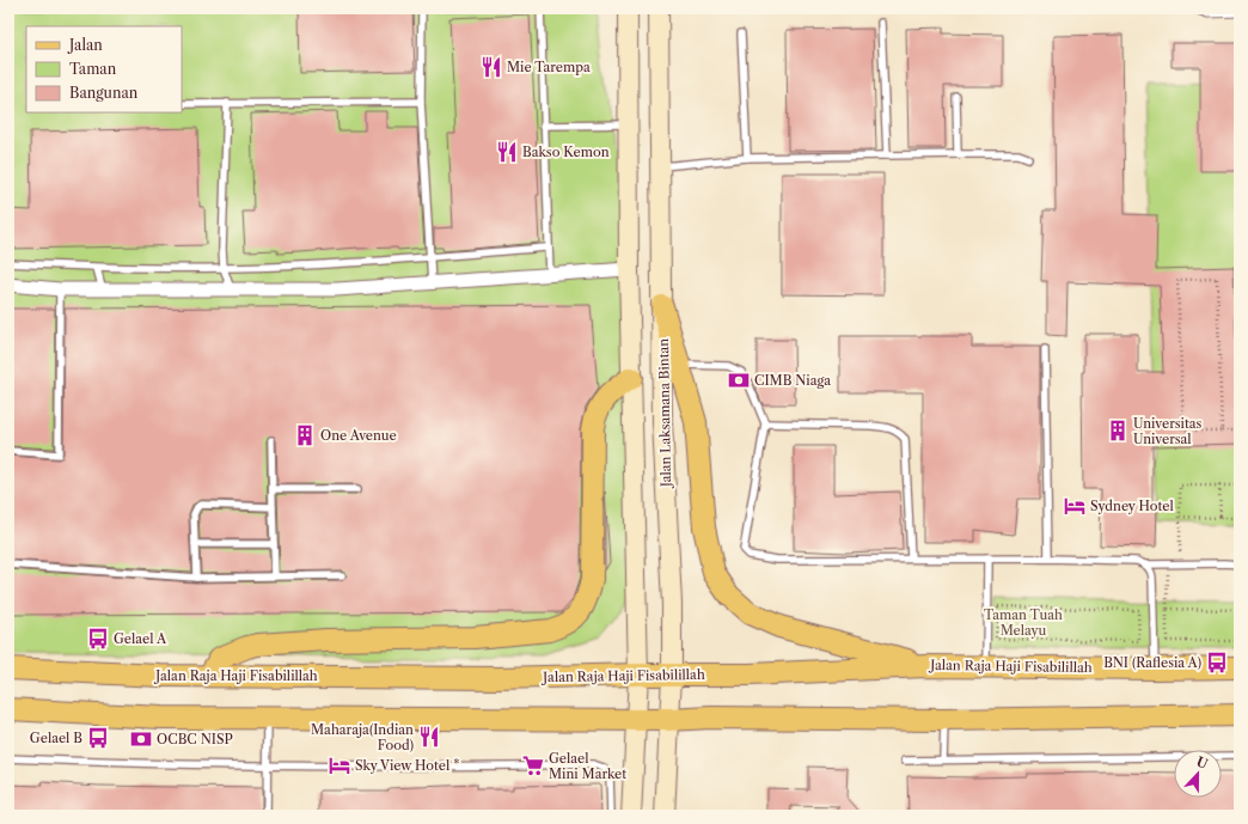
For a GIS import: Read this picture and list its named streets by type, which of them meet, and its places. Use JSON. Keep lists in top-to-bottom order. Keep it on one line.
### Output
{"streets":{"main road":["Jalan Laksamana Bintan","Jalan Raja Haji Fisabilillah"]},"crossings":[["Jalan Laksamana Bintan","Jalan Raja Haji Fisabilillah"]],"parks":["Taman Tuah Melayu"],"places":{"restaurant":["Mie Tarempa","Bakso Kemon","Maharaja(Indian Food)"],"bank":["CIMB Niaga","OCBC NISP"],"building":["Universitas Universal","One Avenue"],"hotel":["Sydney Hotel","Sky View Hotel *"],"bus stop":["Gelael A","BNI (Raflesia A)","Gelael B"],"supermarket":["Gelael Mini Market"]},"legend":["Jalan","Taman","Bangunan"],"north":"top"}
